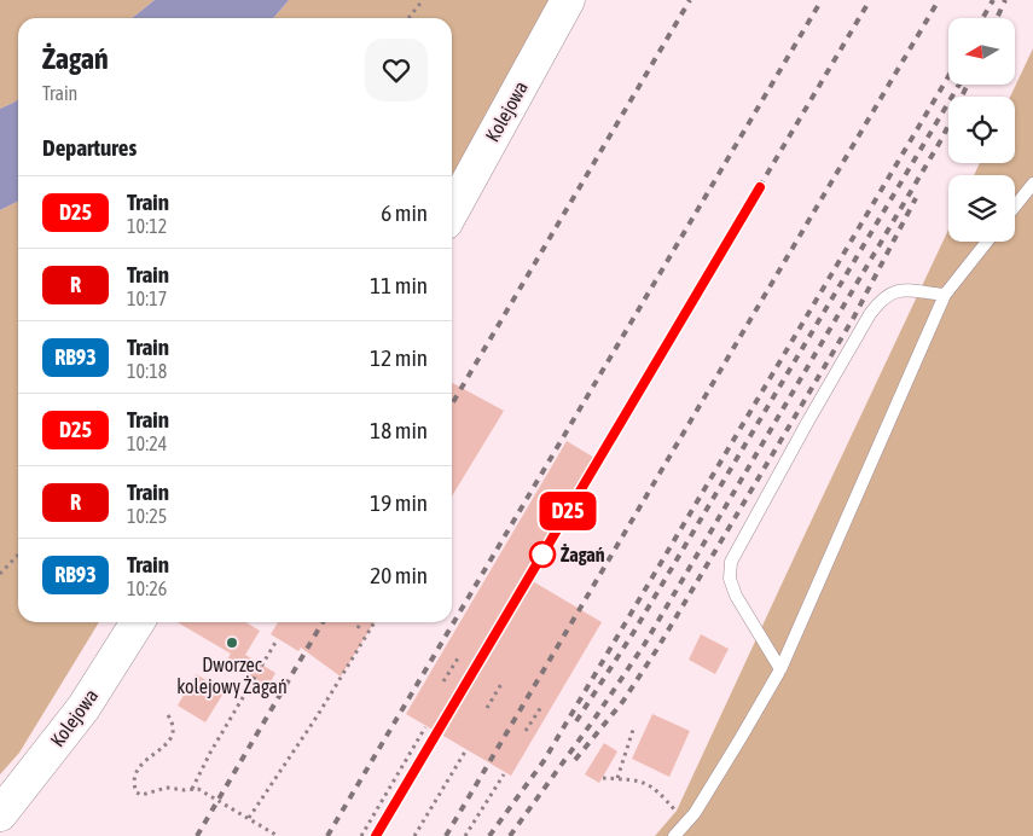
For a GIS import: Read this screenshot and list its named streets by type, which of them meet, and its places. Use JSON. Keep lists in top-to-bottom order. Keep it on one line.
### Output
{"streets":{"street":["Kolejowa"]},"places":["Żagań","Dworzec kolejowy Żagań"],"north":"left","page":{"on_map":"D25","heading":[["Żagań","Train"],"Departures"],"list":[{"mark":"D25","name":"Train","note":"10:12","value":"6 min"},{"mark":"R","name":"Train","note":"10:17","value":"11 min"},{"mark":"RB93","name":"Train","note":"10:18","value":"12 min"},{"mark":"D25","name":"Train","note":"10:24","value":"18 min"},{"mark":"R","name":"Train","note":"10:25","value":"19 min"},{"mark":"RB93","name":"Train","note":"10:26","value":"20 min"}]}}
